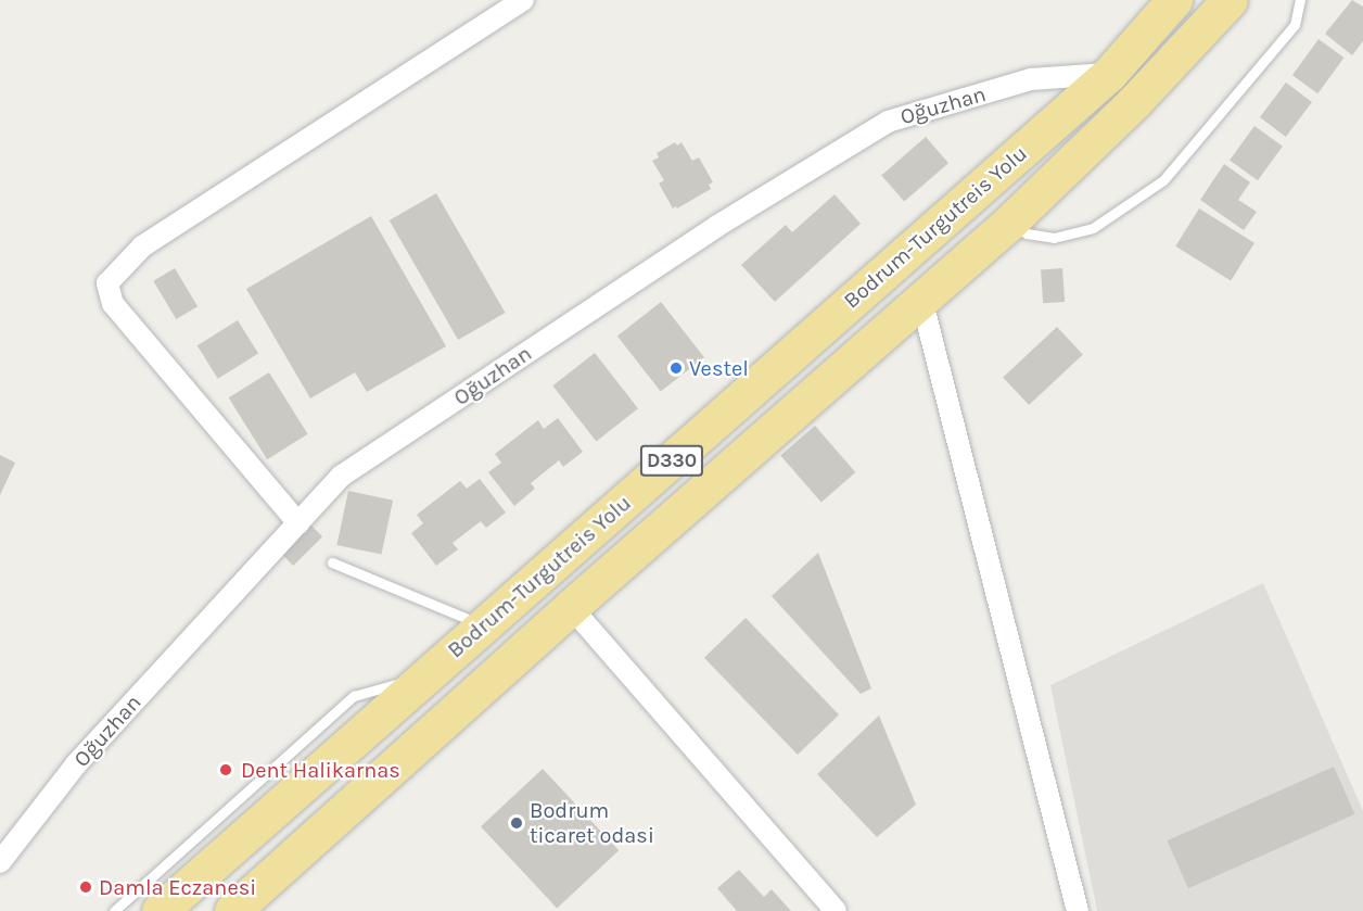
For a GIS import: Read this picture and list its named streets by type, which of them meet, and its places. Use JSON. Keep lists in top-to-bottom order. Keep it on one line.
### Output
{"streets":{"highway":["Bodrum-Turgutreis Yolu","D330"],"street":["Oğuzhan"]},"crossings":[["Oğuzhan","Bodrum-Turgutreis Yolu"]],"places":["Vestel","Dent Halikarnas","Bodrum ticaret odasi","Damla Eczanesi"]}
